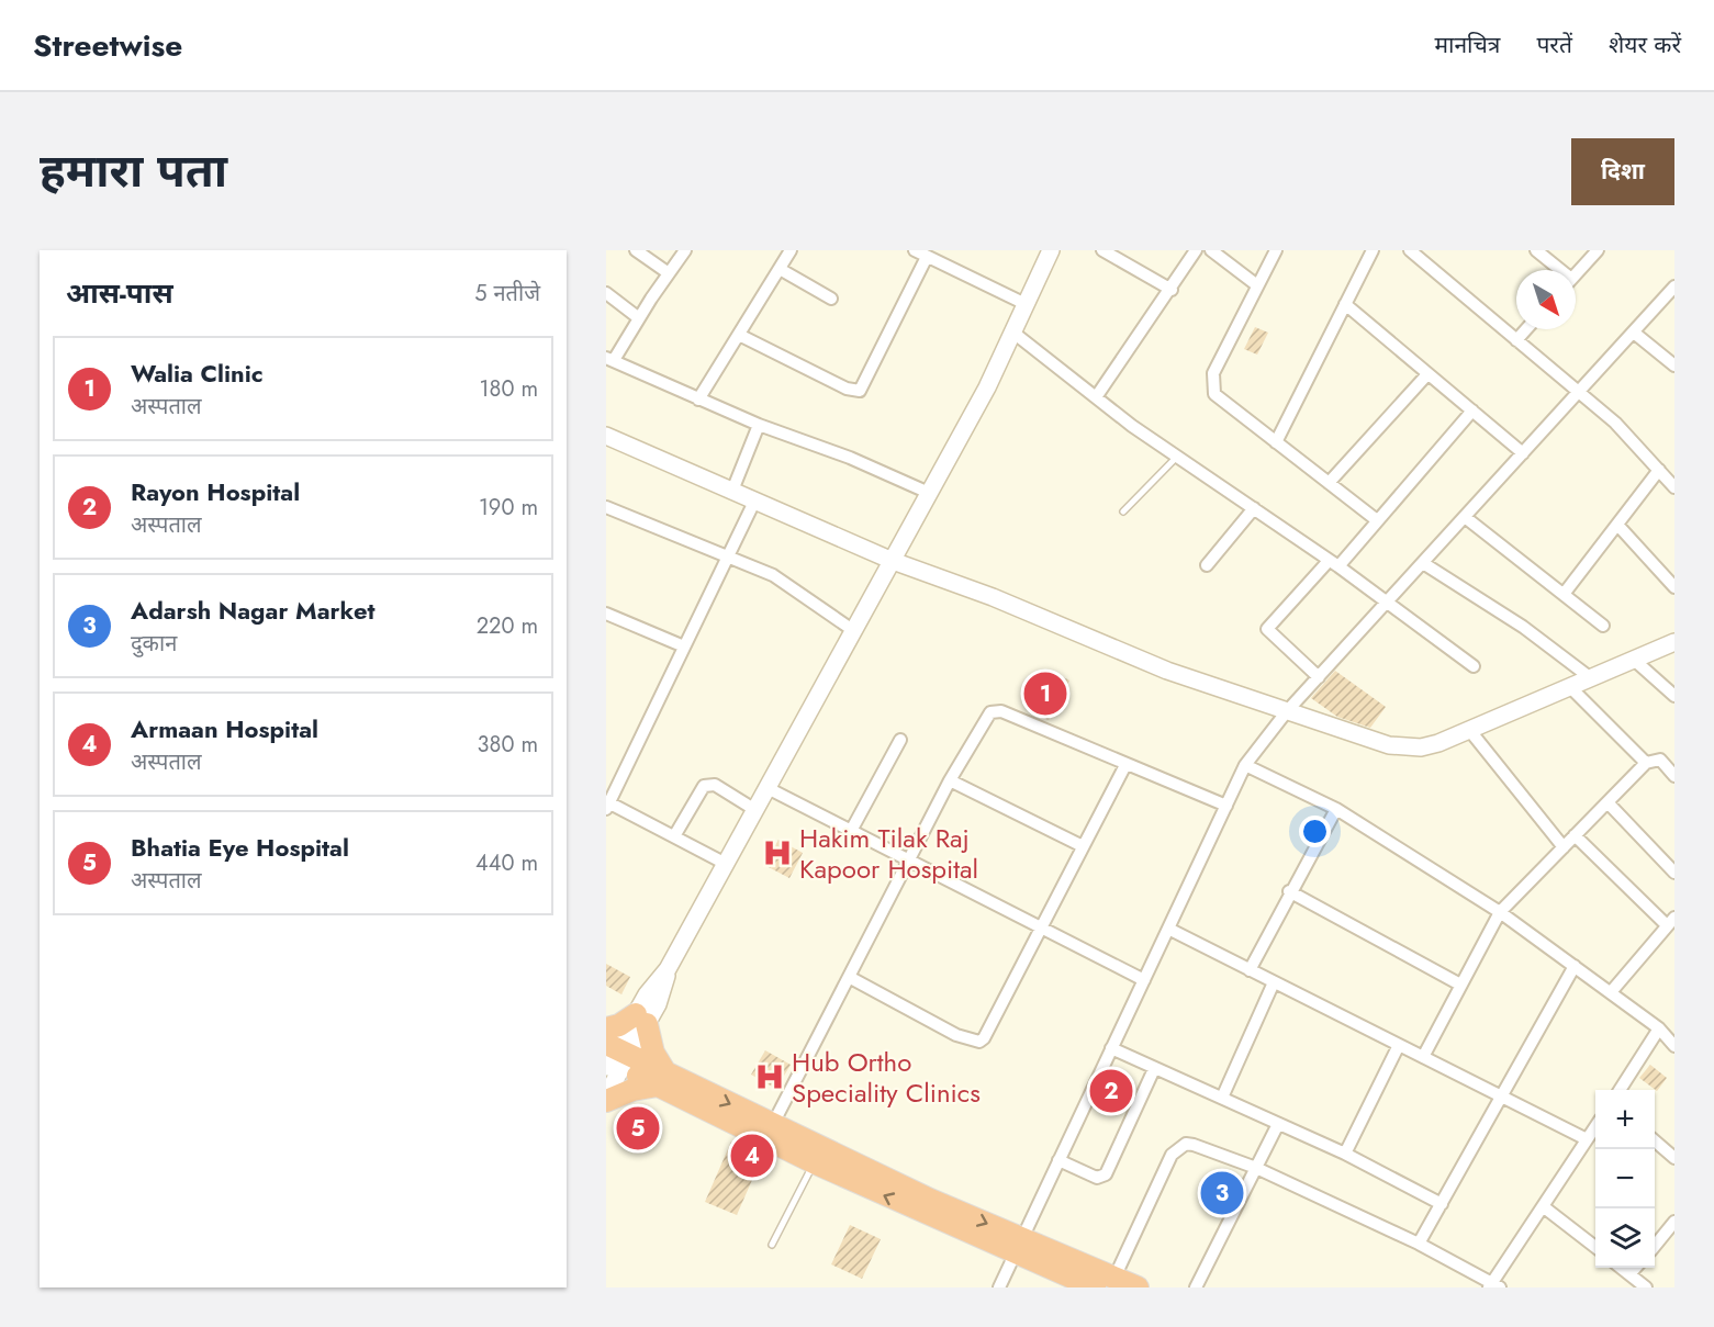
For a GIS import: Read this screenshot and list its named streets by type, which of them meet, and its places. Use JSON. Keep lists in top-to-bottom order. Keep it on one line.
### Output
{"places":{"hospital":["Hakim Tilak Raj Kapoor Hospital","Hub Ortho Speciality Clinics"]},"north":"bottom right","page":{"header":"Streetwise","nav":["मानचित्र","परतें","शेयर करें"],"title":"हमारा पता","buttons":"दिशा","heading":["आस-पास","5 नतीजे"],"list":[{"mark":"1","name":"Walia Clinic","note":"अस्पताल","value":"180 m"},{"mark":"2","name":"Rayon Hospital","note":"अस्पताल","value":"190 m"},{"mark":"3","name":"Adarsh Nagar Market","note":"दुकान","value":"220 m"},{"mark":"4","name":"Armaan Hospital","note":"अस्पताल","value":"380 m"},{"mark":"5","name":"Bhatia Eye Hospital","note":"अस्पताल","value":"440 m"}],"pins":["1","2","5","4","3"],"map_buttons":["+","−"]}}
